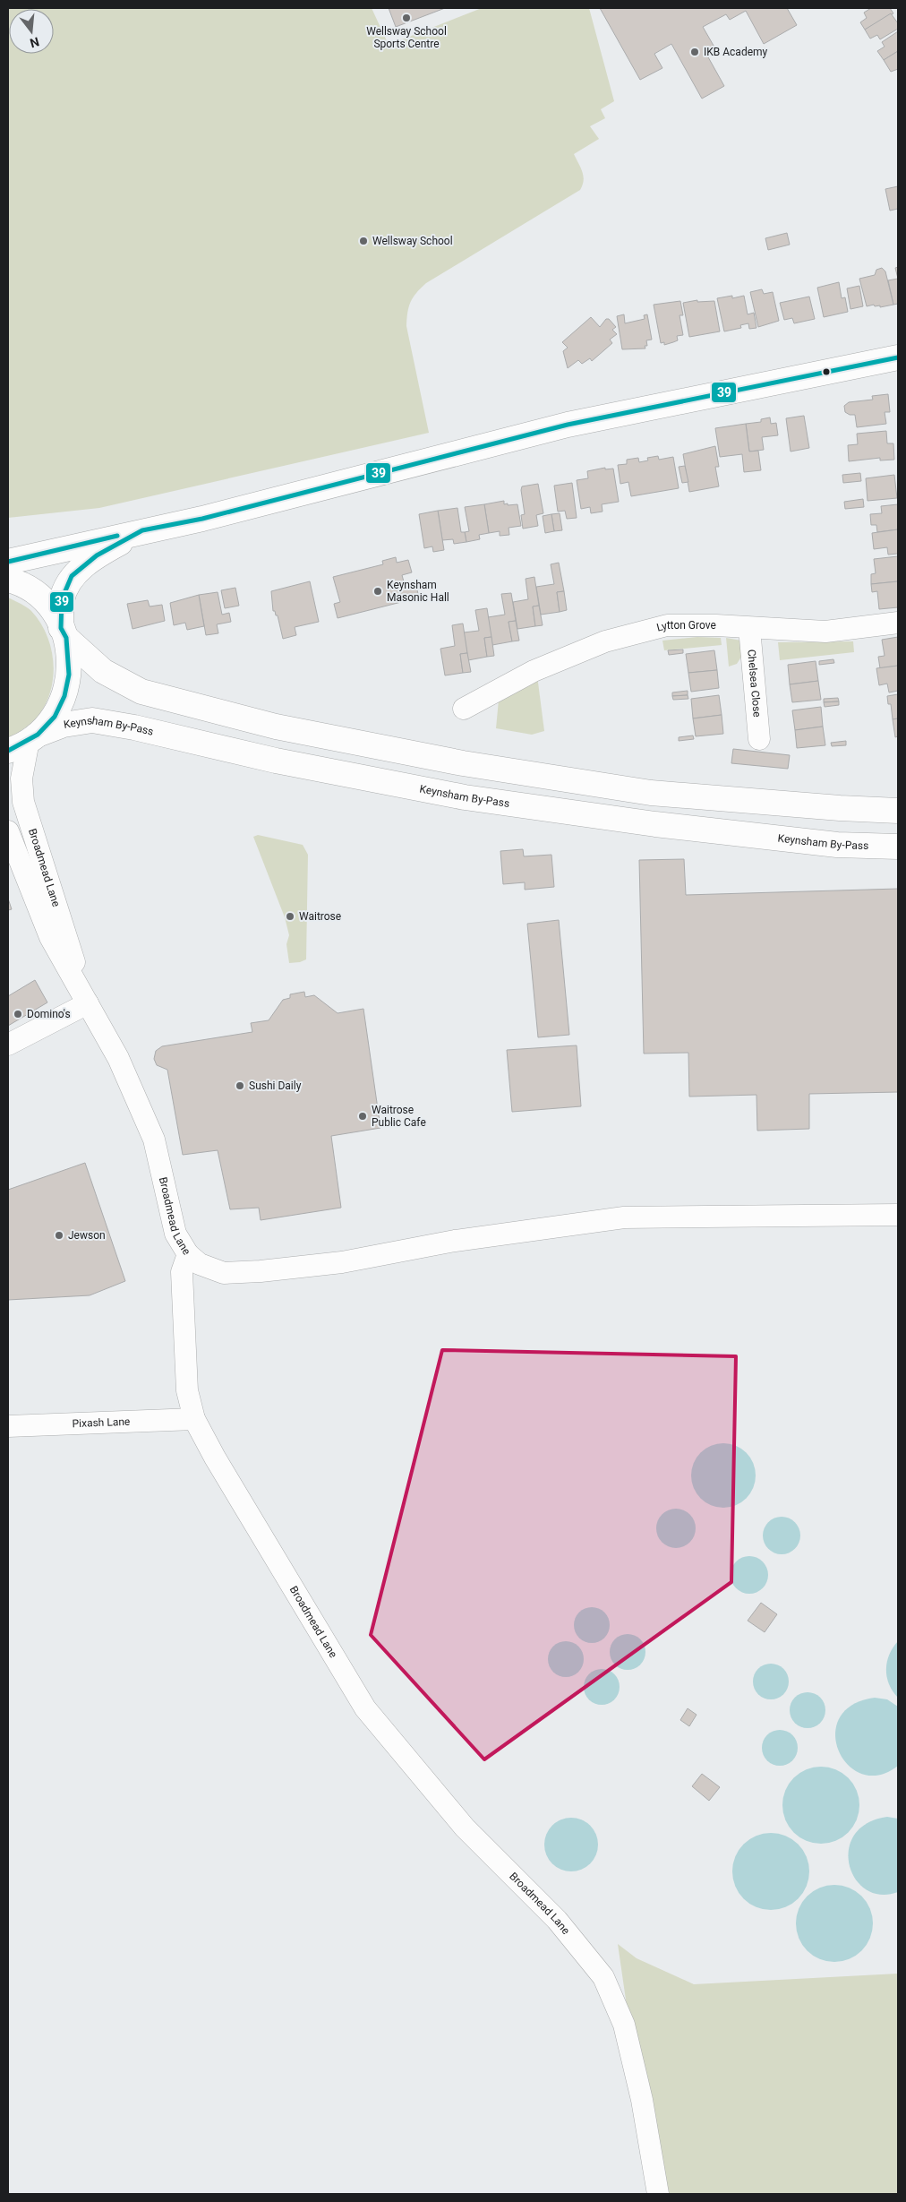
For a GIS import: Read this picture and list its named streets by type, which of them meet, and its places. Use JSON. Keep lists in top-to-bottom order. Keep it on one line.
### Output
{"streets":{"main road":["Keynsham By-Pass"],"street":["Lytton Grove","Chelsea Close","Broadmead Lane","Pixash Lane"]},"crossings":[["Lytton Grove","Chelsea Close"],["Keynsham By-Pass","Broadmead Lane"],["Broadmead Lane","Pixash Lane"]],"places":["Wellsway School Sports Centre","IKB Academy","Wellsway School","Keynsham Masonic Hall","Waitrose","Domino's","Sushi Daily","Waitrose Public Cafe","Jewson"],"lines":["transit line 39"],"north":"bottom"}
